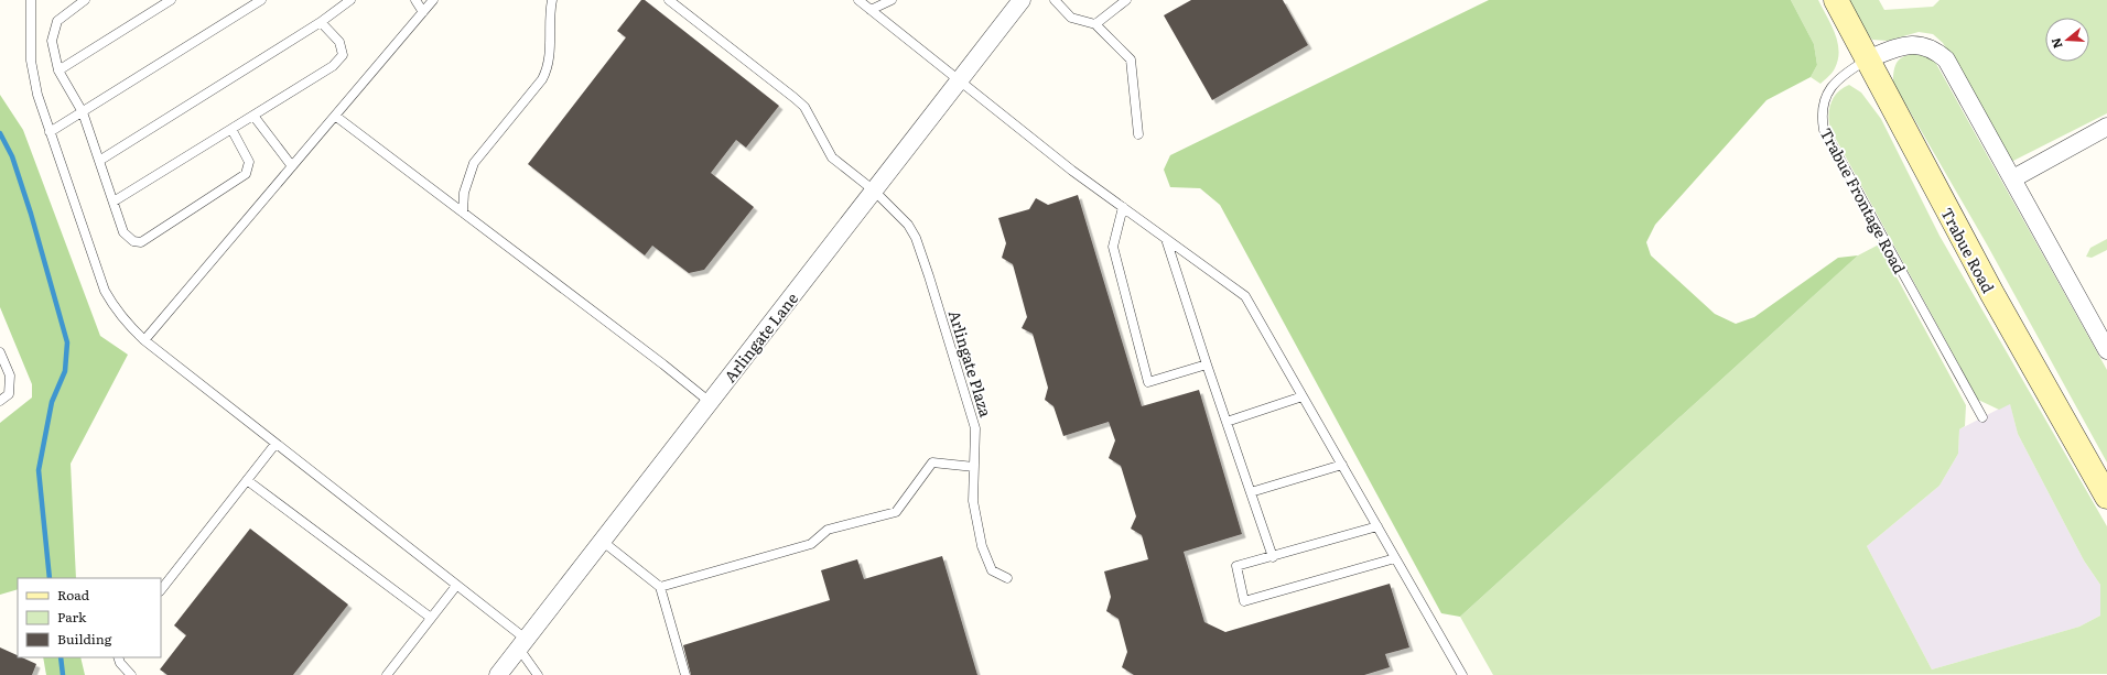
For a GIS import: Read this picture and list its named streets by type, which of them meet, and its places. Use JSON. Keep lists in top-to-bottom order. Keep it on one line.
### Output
{"streets":{"main road":["Trabue Road"],"street":["Trabue Frontage Road","Arlingate Lane"],"lane":["Arlingate Plaza"]},"crossings":[["Trabue Frontage Road","Trabue Road"],["Arlingate Lane","Arlingate Plaza"]],"legend":["Road","Park","Building"],"north":"left"}
